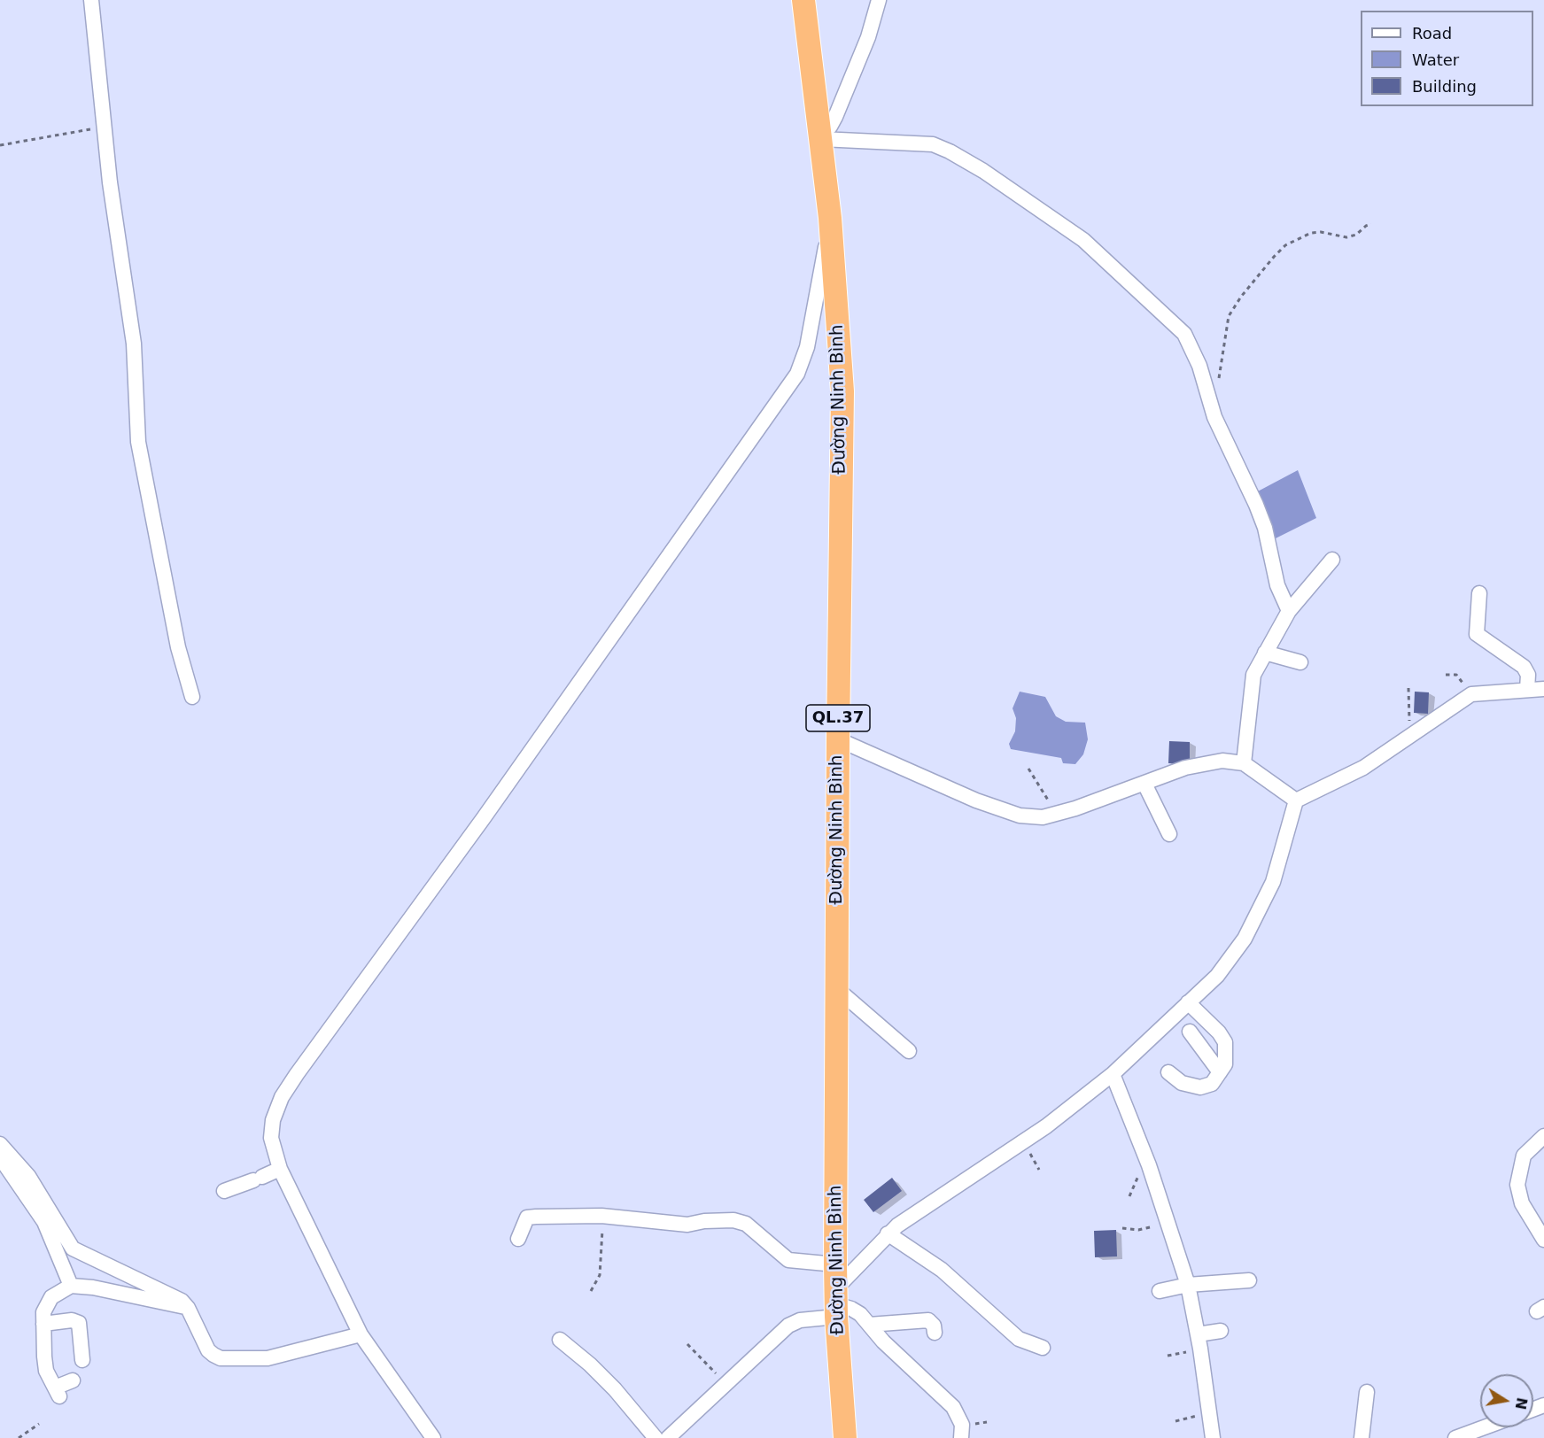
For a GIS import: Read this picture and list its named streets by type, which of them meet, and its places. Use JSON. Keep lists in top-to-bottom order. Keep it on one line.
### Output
{"streets":{"highway":["Đường Ninh Bình","QL.37"]},"legend":["Road","Water","Building"],"north":"right"}
